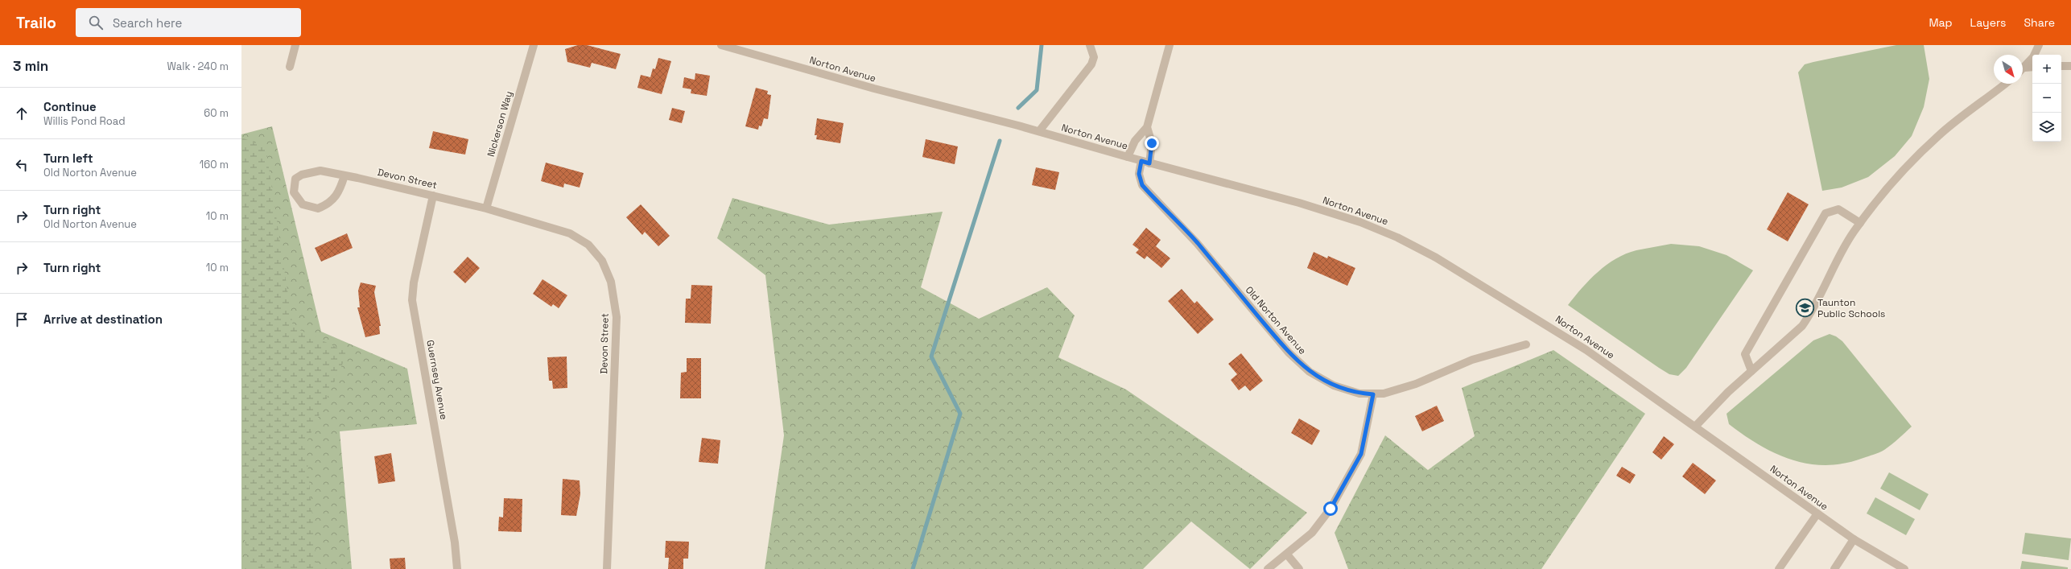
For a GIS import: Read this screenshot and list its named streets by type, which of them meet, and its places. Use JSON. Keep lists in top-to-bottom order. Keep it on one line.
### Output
{"streets":{"street":["Norton Avenue","Nickerson Way","Devon Street","Old Norton Avenue","Guernsey Avenue"]},"crossings":[["Norton Avenue","Old Norton Avenue"],["Nickerson Way","Devon Street"],["Devon Street","Guernsey Avenue"]],"places":{"school or university":["Taunton Public Schools"]},"north":"bottom right","page":{"header":"Trailo","search":"Search here","nav":["Map","Layers","Share"],"heading":["3 min","Walk · 240 m"],"map_buttons":["+","−"],"list":[["Continue","Willis Pond Road","60 m"],["Turn left","Old Norton Avenue","160 m"],["Turn right","Old Norton Avenue","10 m"],["Turn right","10 m"],"Arrive at destination"]}}
